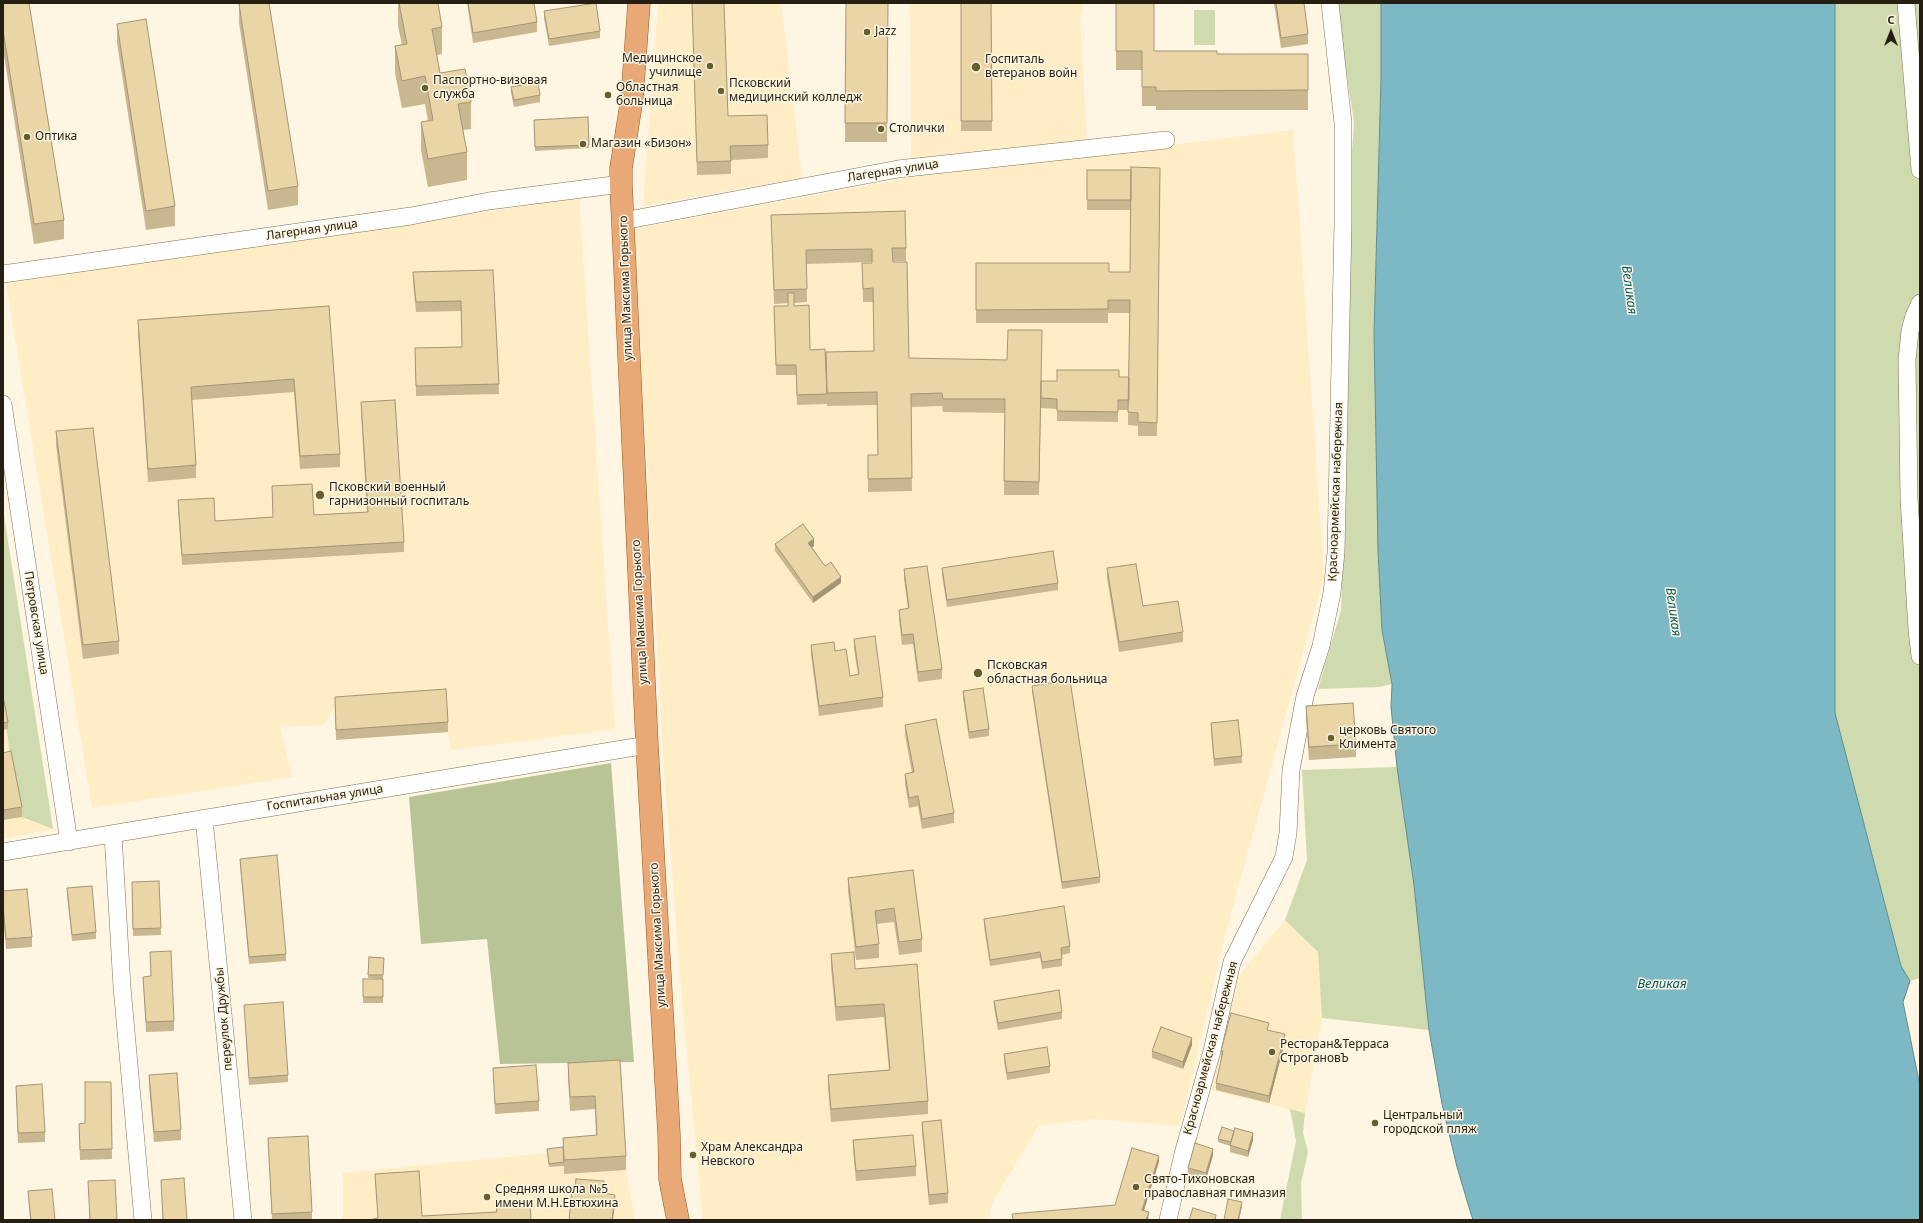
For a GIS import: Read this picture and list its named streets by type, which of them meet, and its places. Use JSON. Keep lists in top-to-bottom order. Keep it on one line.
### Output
{"streets":{"main road":["улица Максима Горького"],"street":["Лагерная улица","Красноармейская набережная","Петровская улица","Госпитальная улица","переулок Дружбы"]},"crossings":[["Лагерная улица","улица Максима Горького"],["улица Максима Горького","Госпитальная улица"],["Петровская улица","Госпитальная улица"],["Госпитальная улица","переулок Дружбы"]],"water":["Великая"],"places":["Jazz","Медицинское училище","Госпиталь ветеранов войн","Паспортно-визовая служба","Псковский медицинский колледж","Областная больница","Столички","Оптика","Магазин «Бизон»","Псковский военный гарнизонный госпиталь","Псковская областная больница","церковь Святого Климента","Ресторан&Терраса СтрогановЪ","Центральный городской пляж","Храм Александра Невского","Свято-Тихоновская православная гимназия","Средняя школа №5 имени М.Н.Евтюхина"],"north":"top"}
